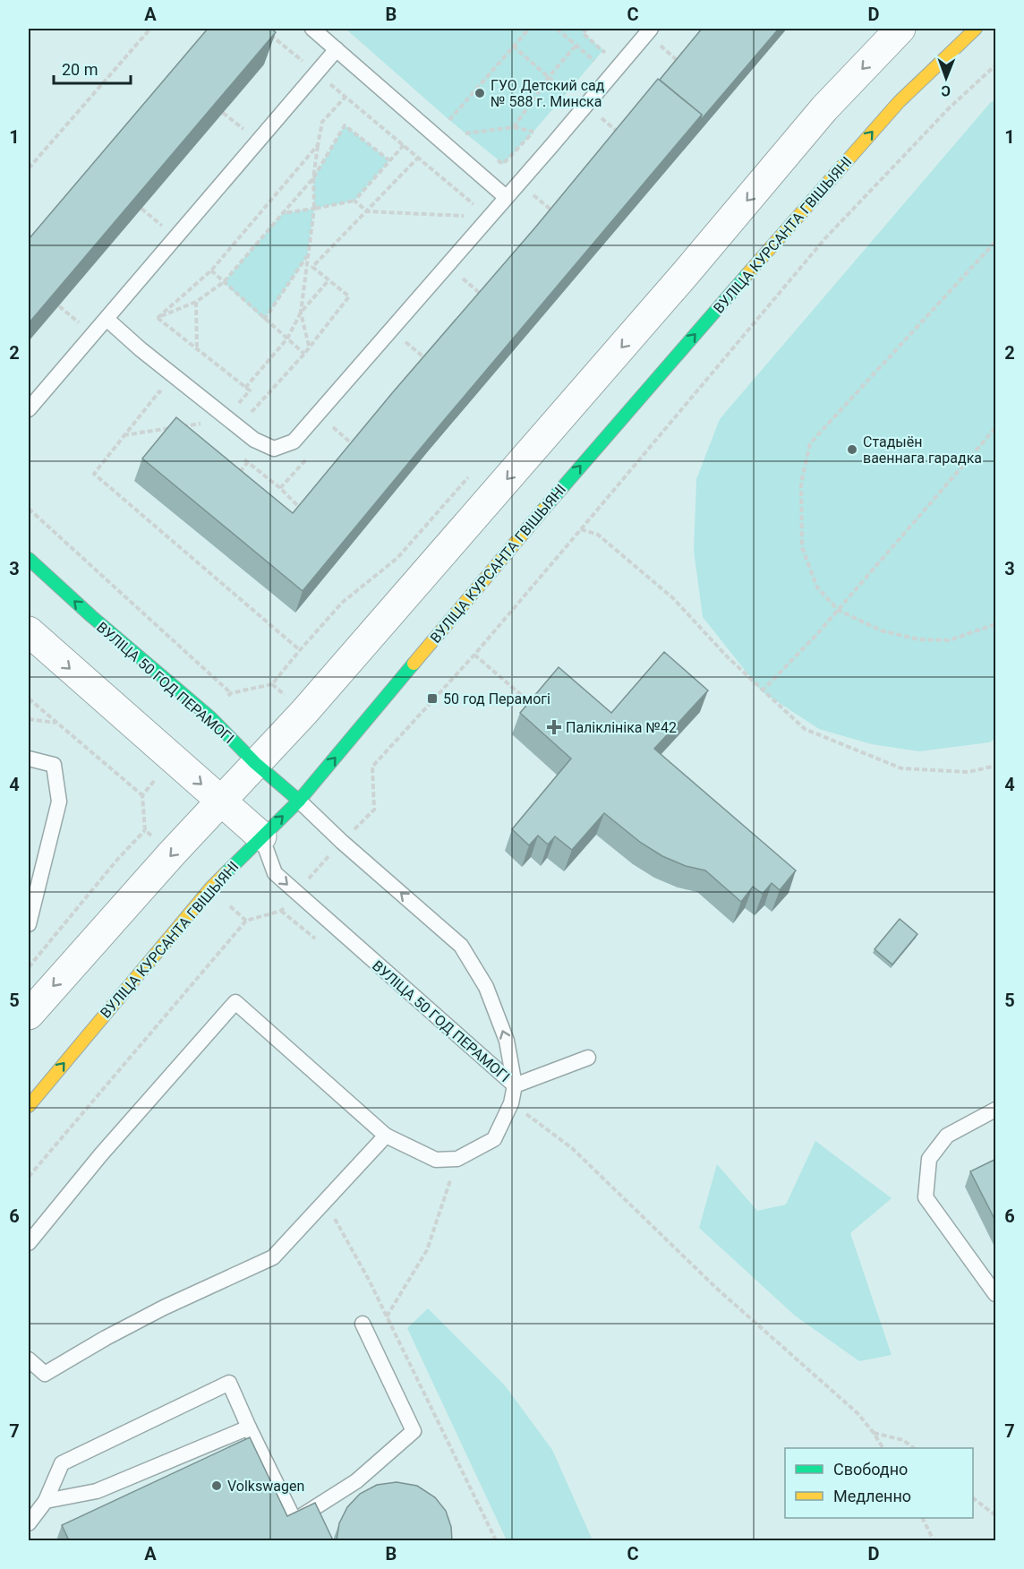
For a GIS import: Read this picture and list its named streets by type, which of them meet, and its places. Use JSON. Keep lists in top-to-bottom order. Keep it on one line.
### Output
{"streets":{"street":["ВУЛІЦА КУРСАНТА ГВІШЫЯНІ","ВУЛІЦА 50 ГОД ПЕРАМОГІ"]},"crossings":[["ВУЛІЦА КУРСАНТА ГВІШЫЯНІ","ВУЛІЦА 50 ГОД ПЕРАМОГІ"]],"places":{"other":["ГУО Детский сад № 588 г. Минска","Стадыён ваеннага гарадка","Volkswagen"],"transit":["50 год Перамогі"],"health":["Паліклініка №42"]},"legend":["Свободно","Медленно"],"scale_bar":"20 m","north":"bottom","grid":{"columns":["A","B","C","D"],"rows":["1","2","3","4","5","6","7"]}}
